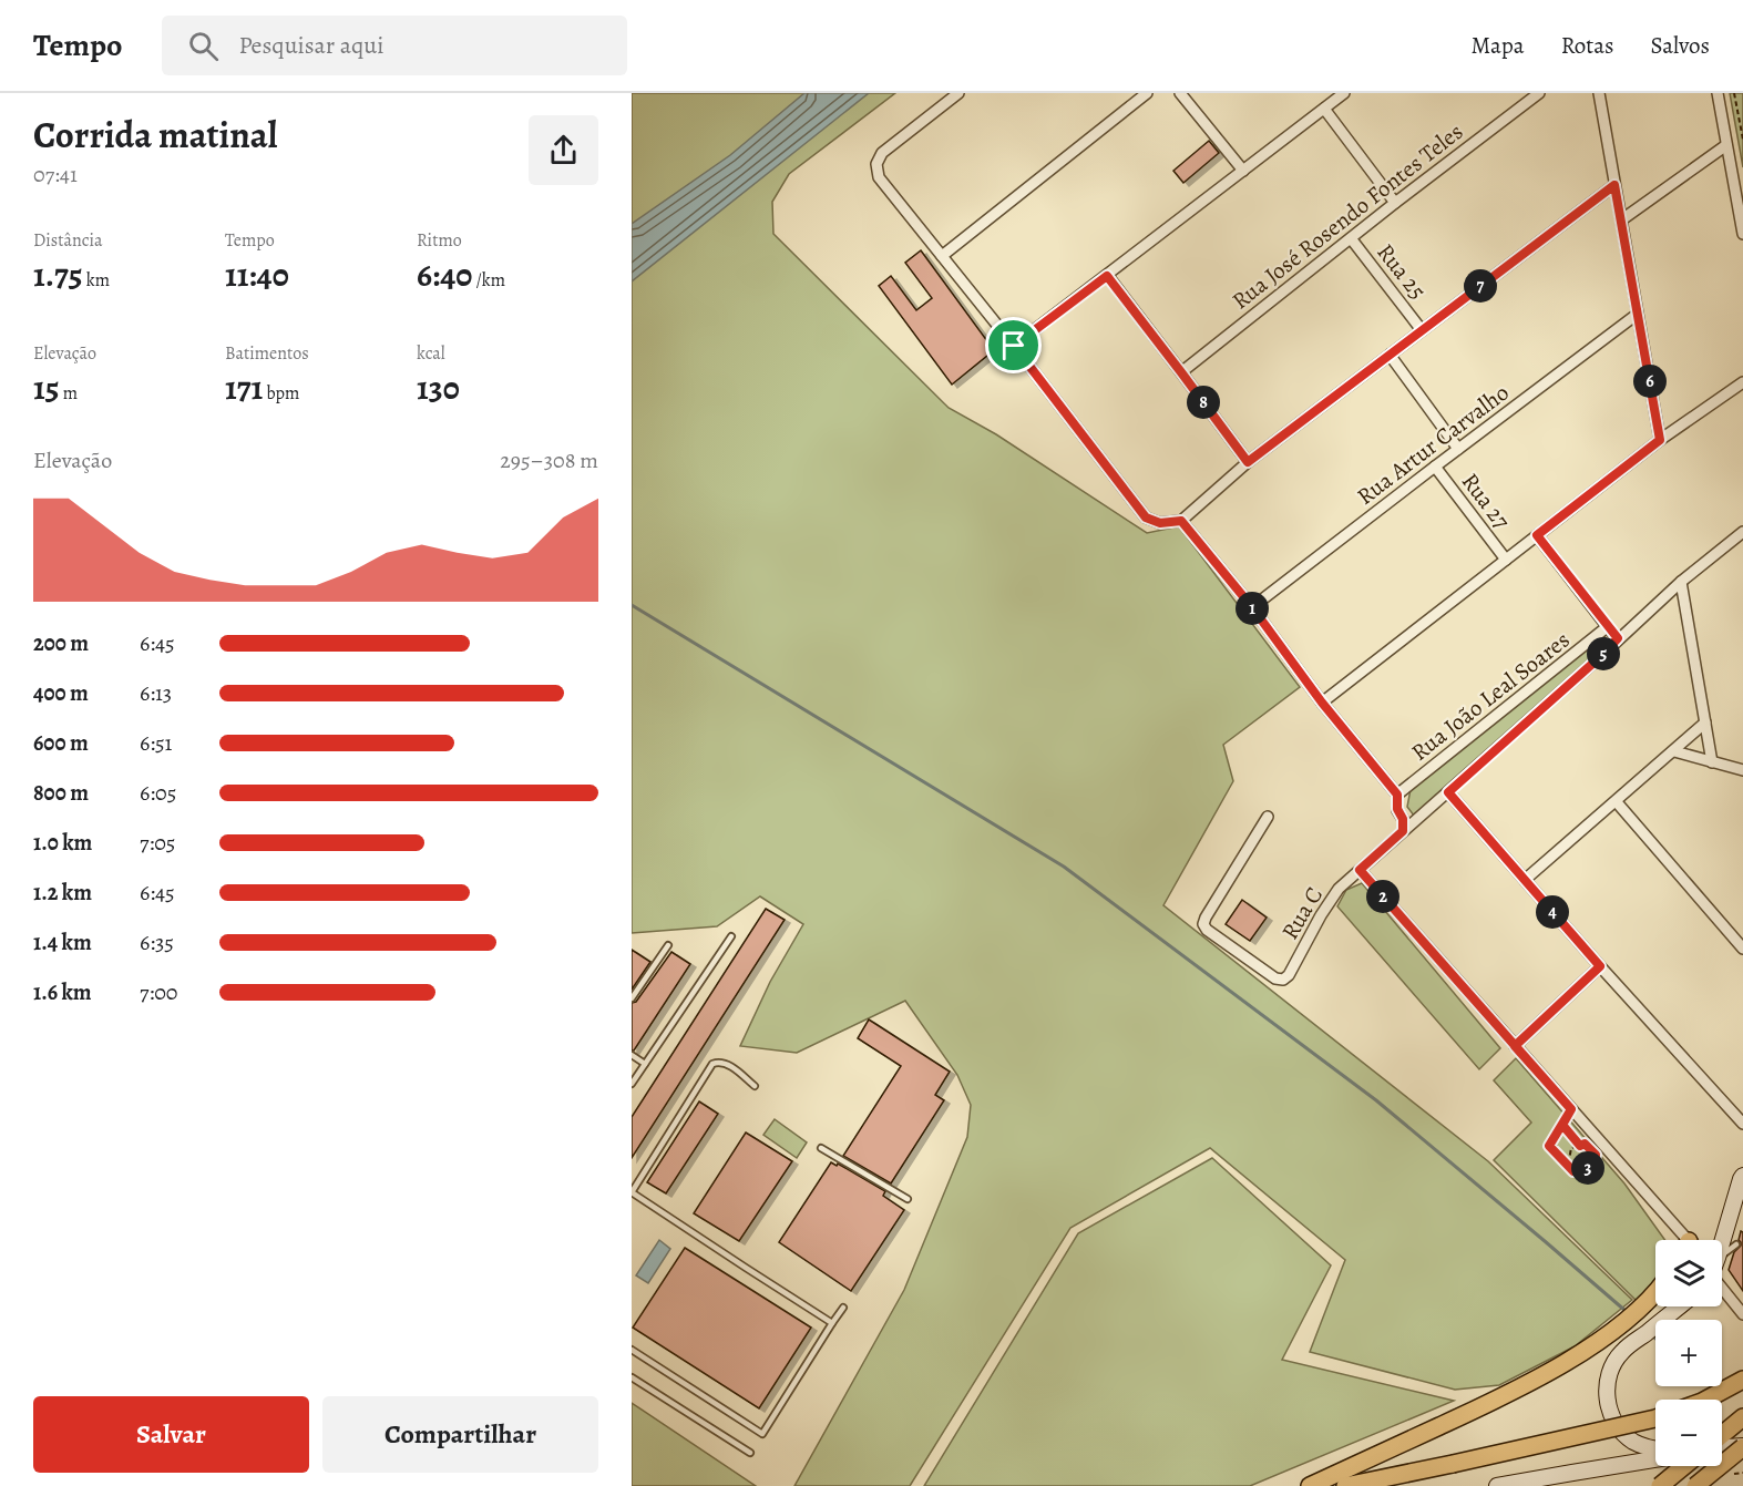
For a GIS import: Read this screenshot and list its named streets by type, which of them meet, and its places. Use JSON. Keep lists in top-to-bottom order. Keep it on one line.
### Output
{"streets":{"street":["Rua José Rosendo Fontes Teles","Rua 25","Rua Artur Carvalho","Rua 27","Rua João Leal Soares","Rua C"]},"crossings":[["Rua José Rosendo Fontes Teles","Rua 25"],["Rua Artur Carvalho","Rua 27"],["Rua João Leal Soares","Rua C"]],"page":{"header":"Tempo","search":"Pesquisar aqui","nav":["Mapa","Rotas","Salvos"],"heading":["Corrida matinal","07:41"],"stats":[["Distância","1.75 km"],["Tempo","11:40"],["Ritmo","6:40 /km"],["Elevação","15 m"],["Batimentos","171 bpm"],["kcal","130"]],"pins":["7","6","8","1","5","2","4","3"],"chart":["Elevação","295–308 m"],"list":[{"name":"200 m","note":"6:45"},{"name":"400 m","note":"6:13"},{"name":"600 m","note":"6:51"},{"name":"800 m","note":"6:05"},{"name":"1.0 km","note":"7:05"},{"name":"1.2 km","note":"6:45"},{"name":"1.4 km","note":"6:35"},{"name":"1.6 km","note":"7:00"}],"map_buttons":["+","−"],"buttons":["Salvar","Compartilhar"]}}
